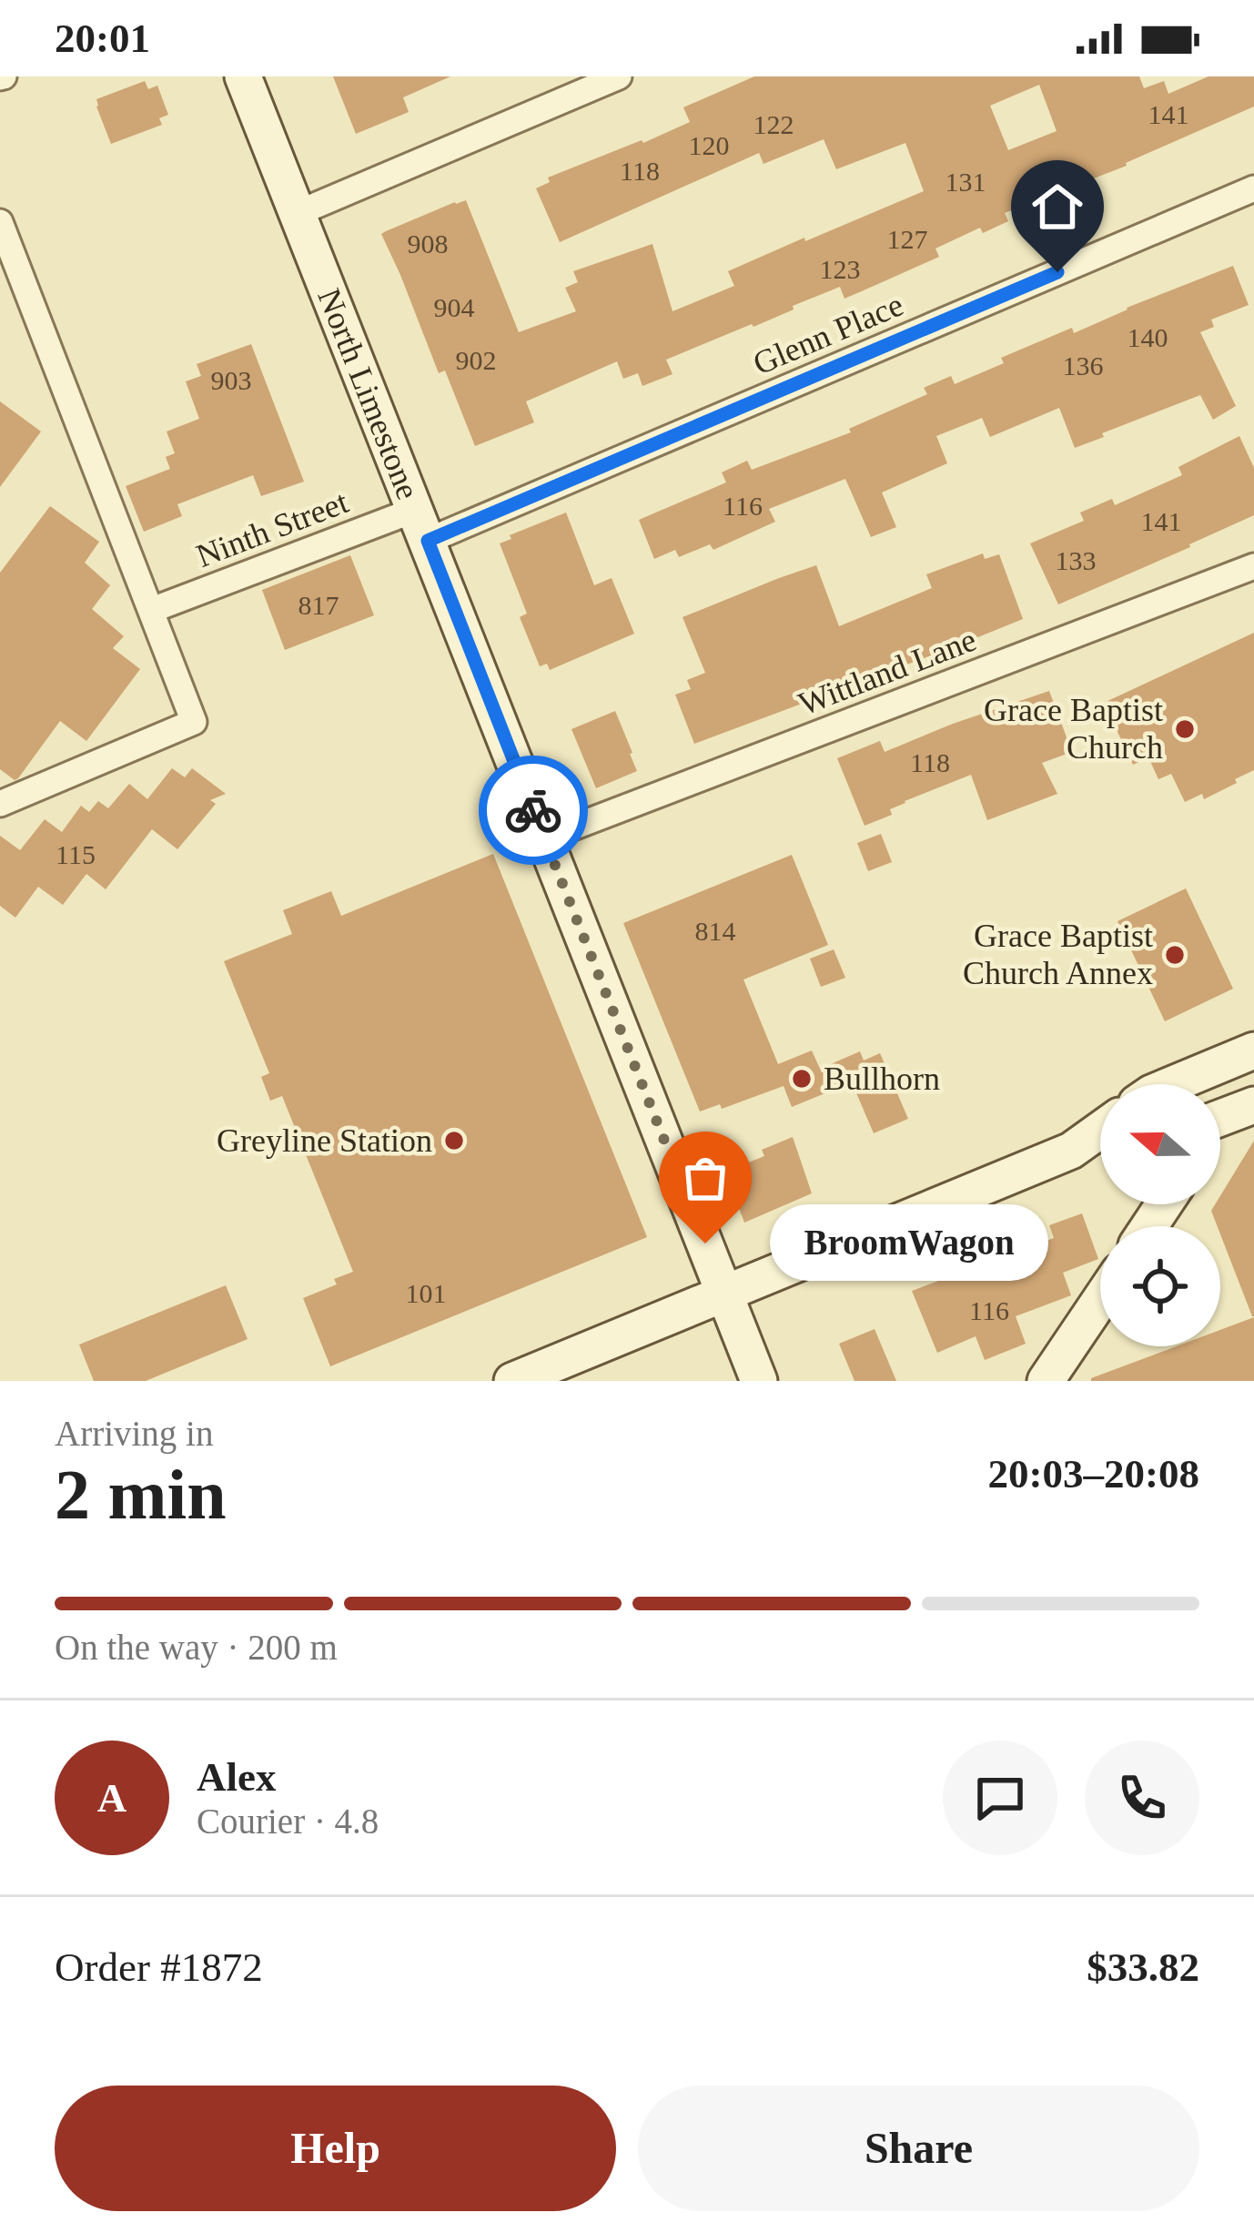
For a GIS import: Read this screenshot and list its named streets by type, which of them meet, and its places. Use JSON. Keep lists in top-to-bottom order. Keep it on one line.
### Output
{"streets":{"street":["Glenn Place","North Limestone","Ninth Street","Wittland Lane"]},"crossings":[["Glenn Place","North Limestone"],["Glenn Place","Ninth Street"],["North Limestone","Ninth Street"],["North Limestone","Wittland Lane"]],"places":["Grace Baptist Church","Grace Baptist Church Annex","Bullhorn","Greyline Station","BroomWagon"],"house_numbers":["141","122","120","118","131","127","908","123","904","140","902","136","903","116","141","133","817","118","115","814","101","116"],"north":"left","page":{"status":"20:01","bubble":"BroomWagon","heading":["2 min","Arriving in","20:03–20:08"],"panel":["Alex","Courier · 4.8","Order #1872","$33.82"],"bar":"On the way · 200 m","round":"A","buttons":["Help","Share"]}}
